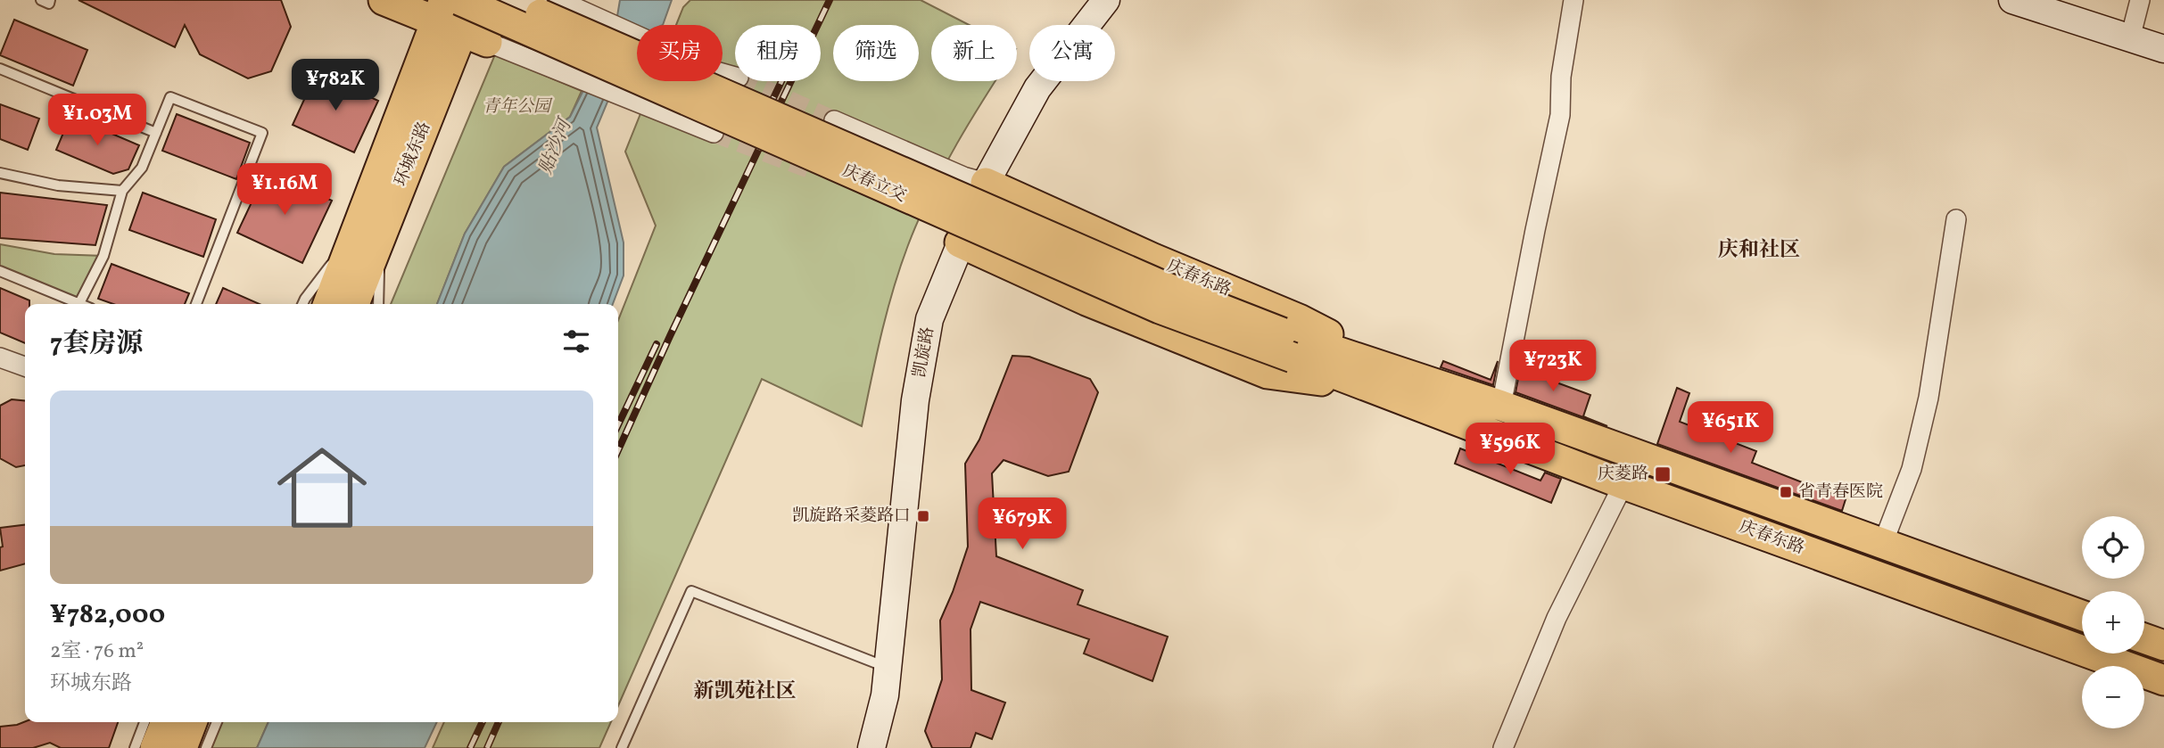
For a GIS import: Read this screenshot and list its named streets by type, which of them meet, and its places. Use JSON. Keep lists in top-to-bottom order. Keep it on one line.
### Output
{"streets":{"main road":["环城东路","庆春立交","庆春东路","凯旋路"]},"crossings":[["庆春立交","庆春东路"],["庆春东路","凯旋路"]],"districts":["庆和社区","新凯苑社区"],"water":["贴沙河"],"parks":["青年公园"],"places":{"transit":["庆菱路","省青春医院","凯旋路采菱路口"]},"page":{"chip":["买房","租房","筛选","新上","公寓"],"price":["¥782K","¥1.03M","¥1.16M","¥723K","¥651K","¥596K","¥679K"],"heading":"7套房源","list":[{"name":"¥782,000","note":"2室 · 76 m² · 环城东路"}],"map_buttons":["+","−"]}}
